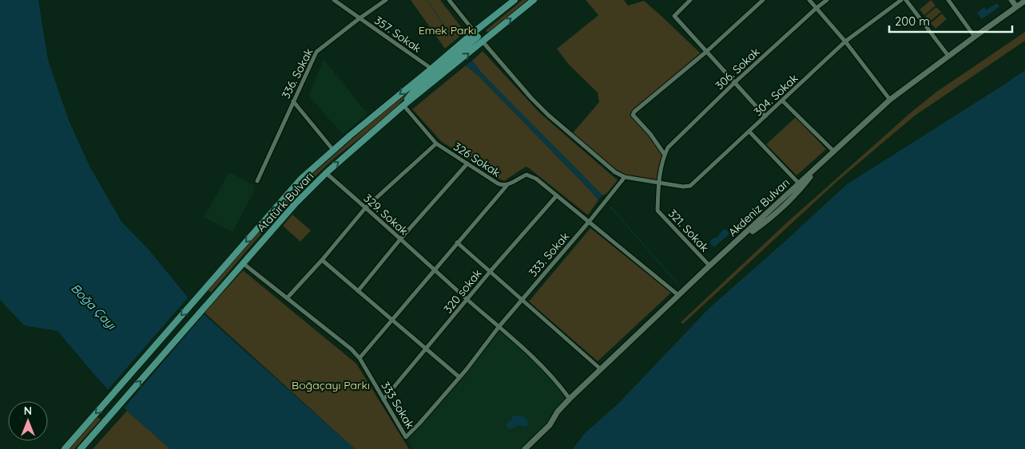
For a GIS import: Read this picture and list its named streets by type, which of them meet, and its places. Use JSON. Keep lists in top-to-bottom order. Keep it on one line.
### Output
{"streets":{"main road":["Atatürk Bulvarı","Akdeniz Bulvarı"],"street":["357. Sokak","306. Sokak","336. Sokak","304. Sokak","326 Sokak","329. Sokak","321. Sokak","333. Sokak","320 sokak","333 Sokak"]},"crossings":[["357. Sokak","336. Sokak"],["357. Sokak","Atatürk Bulvarı"],["306. Sokak","321. Sokak"],["304. Sokak","321. Sokak"],["326 Sokak","Atatürk Bulvarı"],["326 Sokak","Akdeniz Bulvarı"],["326 Sokak","333. Sokak"],["326 Sokak","320 sokak"],["Atatürk Bulvarı","329. Sokak"],["Atatürk Bulvarı","333 Sokak"],["Akdeniz Bulvarı","329. Sokak"],["Akdeniz Bulvarı","321. Sokak"],["329. Sokak","320 sokak"],["329. Sokak","333 Sokak"],["333. Sokak","333 Sokak"],["320 sokak","333 Sokak"]],"water":["Boğa Çayı"],"parks":["Emek Parkı","Boğaçayı Parkı"],"scale_bar":"200 m","north":"top"}
